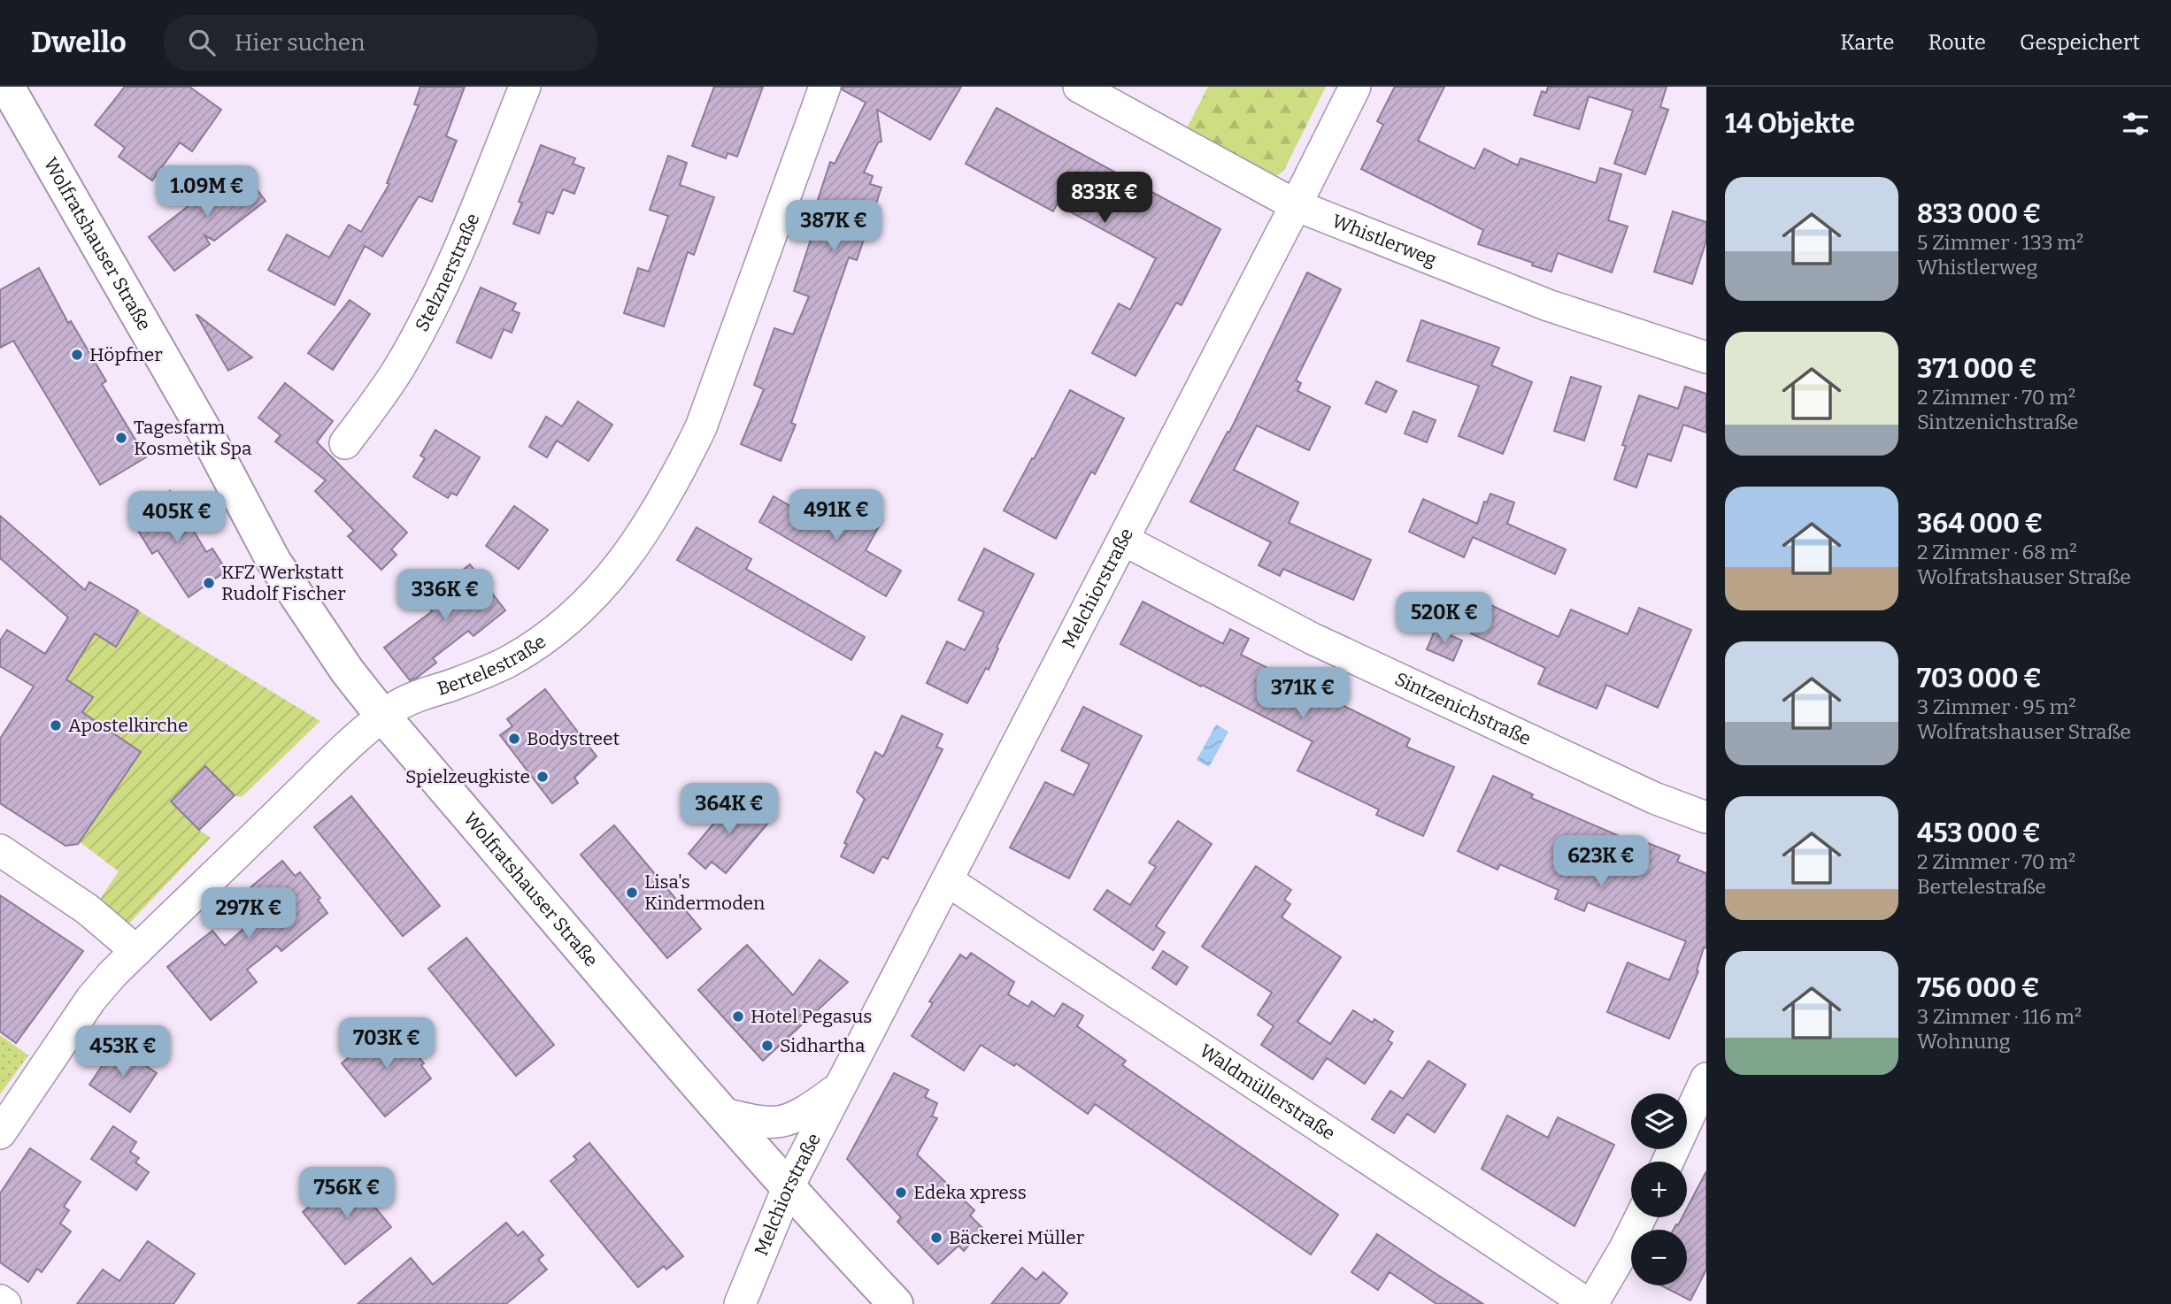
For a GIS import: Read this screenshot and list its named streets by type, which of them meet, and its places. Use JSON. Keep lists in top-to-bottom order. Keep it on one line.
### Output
{"streets":{"main road":["Wolfratshauser Straße"],"street":["Whistlerweg","Stelznerstraße","Melchiorstraße","Bertelestraße","Sintzenichstraße","Waldmüllerstraße"]},"crossings":[["Whistlerweg","Melchiorstraße"],["Wolfratshauser Straße","Melchiorstraße"],["Wolfratshauser Straße","Bertelestraße"],["Melchiorstraße","Sintzenichstraße"],["Melchiorstraße","Waldmüllerstraße"]],"places":["Höpfner","Tagesfarm Kosmetik Spa","KFZ Werkstatt Rudolf Fischer","Apostelkirche","Bodystreet","Spielzeugkiste","Lisa's Kindermoden","Hotel Pegasus","Sidhartha","Edeka xpress","Bäckerei Müller"],"page":{"header":"Dwello","search":"Hier suchen","nav":["Karte","Route","Gespeichert"],"heading":"14 Objekte","list":[{"name":"833 000 €","note":"5 Zimmer · 133 m² · Whistlerweg"},{"name":"371 000 €","note":"2 Zimmer · 70 m² · Sintzenichstraße"},{"name":"364 000 €","note":"2 Zimmer · 68 m² · Wolfratshauser Straße"},{"name":"703 000 €","note":"3 Zimmer · 95 m² · Wolfratshauser Straße"},{"name":"453 000 €","note":"2 Zimmer · 70 m² · Bertelestraße"},{"name":"756 000 €","note":"3 Zimmer · 116 m² · Wohnung"}],"price":["1.09M €","833K €","387K €","491K €","405K €","336K €","520K €","371K €","364K €","623K €","297K €","703K €","453K €","756K €"],"map_buttons":["+","−"]}}
